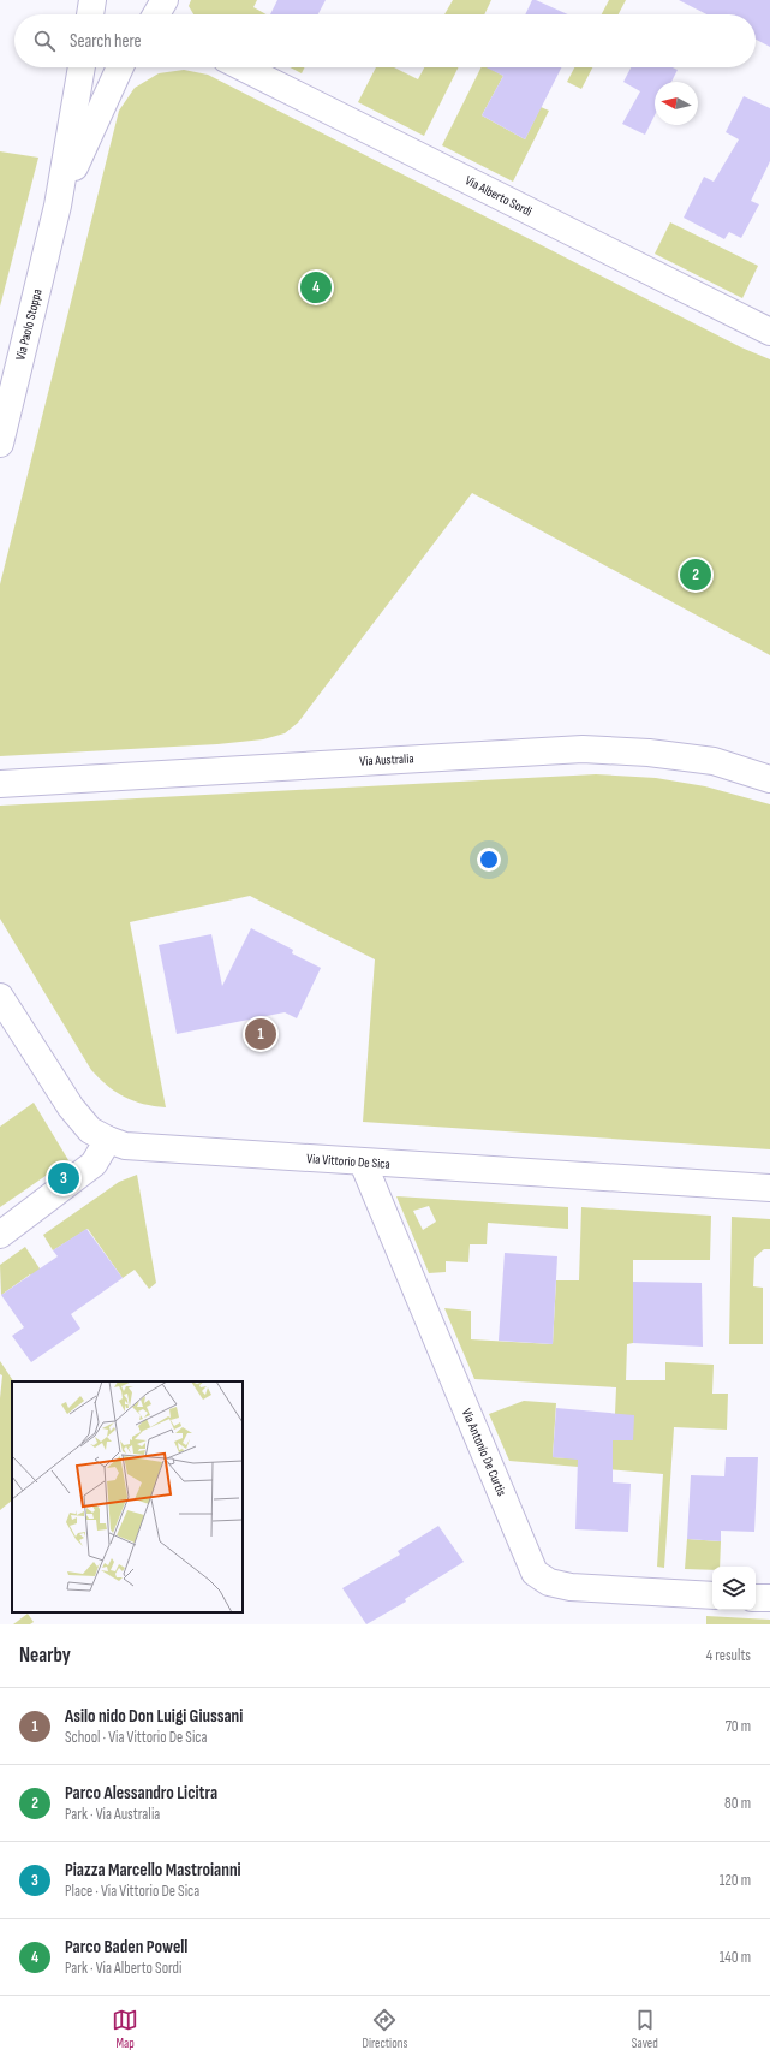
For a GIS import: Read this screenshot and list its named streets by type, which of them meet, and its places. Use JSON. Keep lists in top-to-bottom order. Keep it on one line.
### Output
{"streets":{"street":["Via Alberto Sordi","Via Paolo Stoppa","Via Australia","Via Vittorio De Sica","Via Antonio De Curtis"]},"crossings":[["Via Vittorio De Sica","Via Antonio De Curtis"]],"north":"left","page":{"search":"Search here","pins":["4","2","1","3"],"heading":["Nearby","4 results"],"list":[{"mark":"1","name":"Asilo nido Don Luigi Giussani","note":"School · Via Vittorio De Sica","value":"70 m"},{"mark":"2","name":"Parco Alessandro Licitra","note":"Park · Via Australia","value":"80 m"},{"mark":"3","name":"Piazza Marcello Mastroianni","note":"Place · Via Vittorio De Sica","value":"120 m"},{"mark":"4","name":"Parco Baden Powell","note":"Park · Via Alberto Sordi","value":"140 m"}],"nav":["Map","Directions","Saved"]}}
